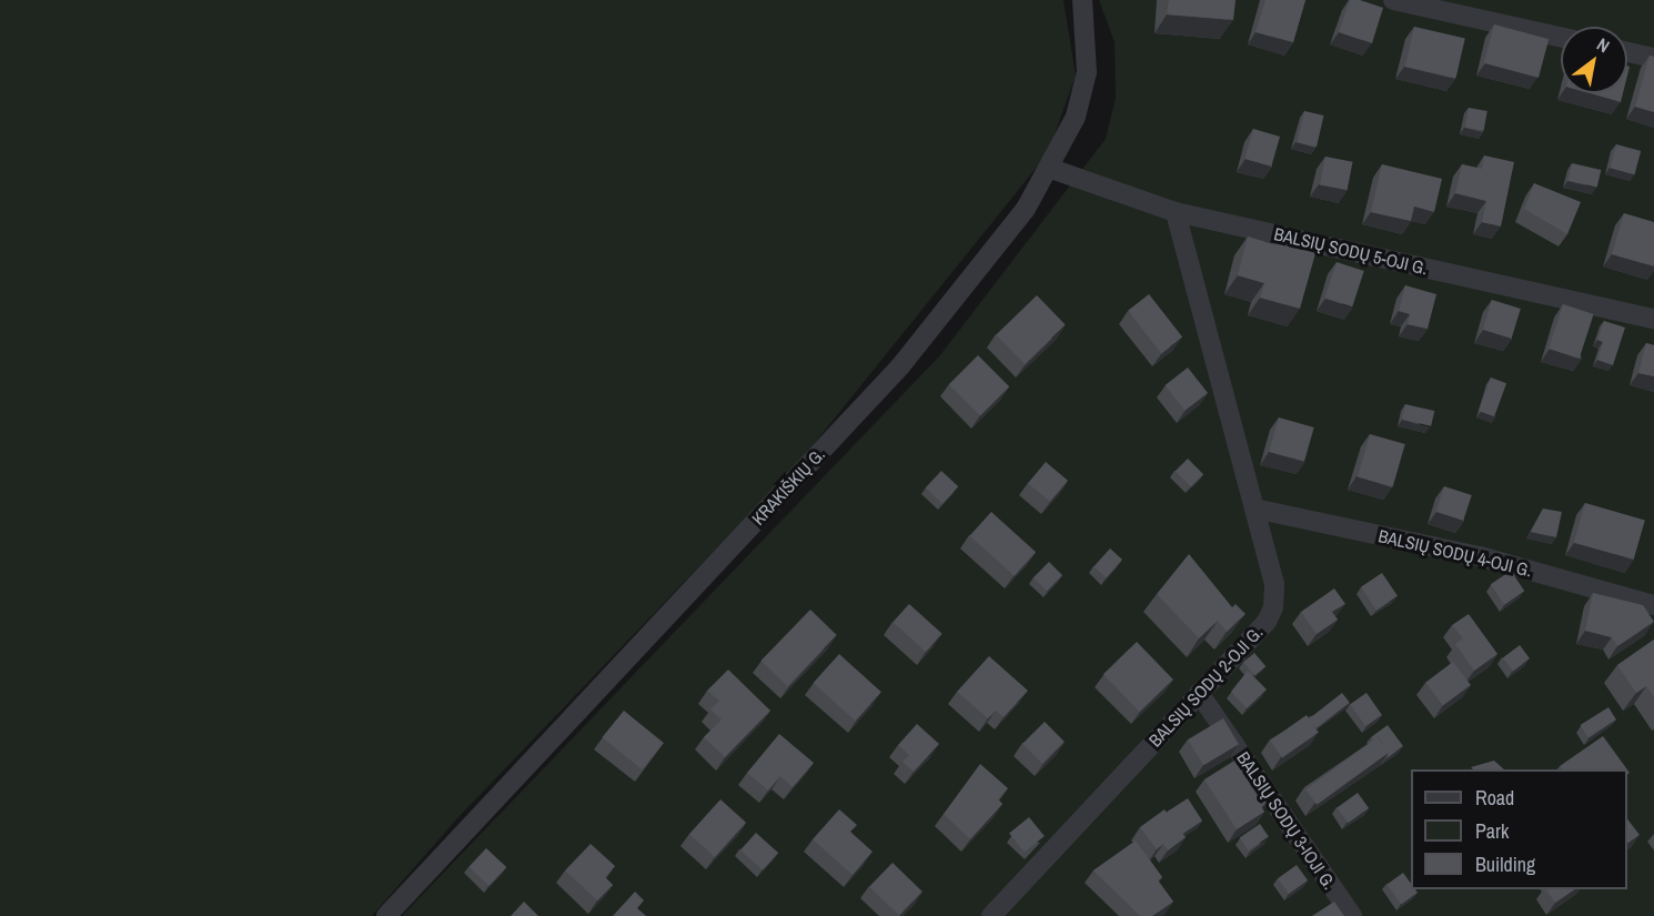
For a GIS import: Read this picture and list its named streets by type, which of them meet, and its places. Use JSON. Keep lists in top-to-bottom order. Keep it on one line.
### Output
{"streets":{"street":["BALSIŲ SODŲ 5-OJI G.","KRAKIŠKIŲ G.","BALSIŲ SODŲ 4-OJI G.","BALSIŲ SODŲ 2-OJI G.","BALSIŲ SODŲ 3-IOJI G."]},"crossings":[["BALSIŲ SODŲ 5-OJI G.","KRAKIŠKIŲ G."],["BALSIŲ SODŲ 5-OJI G.","BALSIŲ SODŲ 2-OJI G."],["BALSIŲ SODŲ 4-OJI G.","BALSIŲ SODŲ 2-OJI G."],["BALSIŲ SODŲ 2-OJI G.","BALSIŲ SODŲ 3-IOJI G."]],"legend":["Road","Park","Building"],"north":"top right"}
